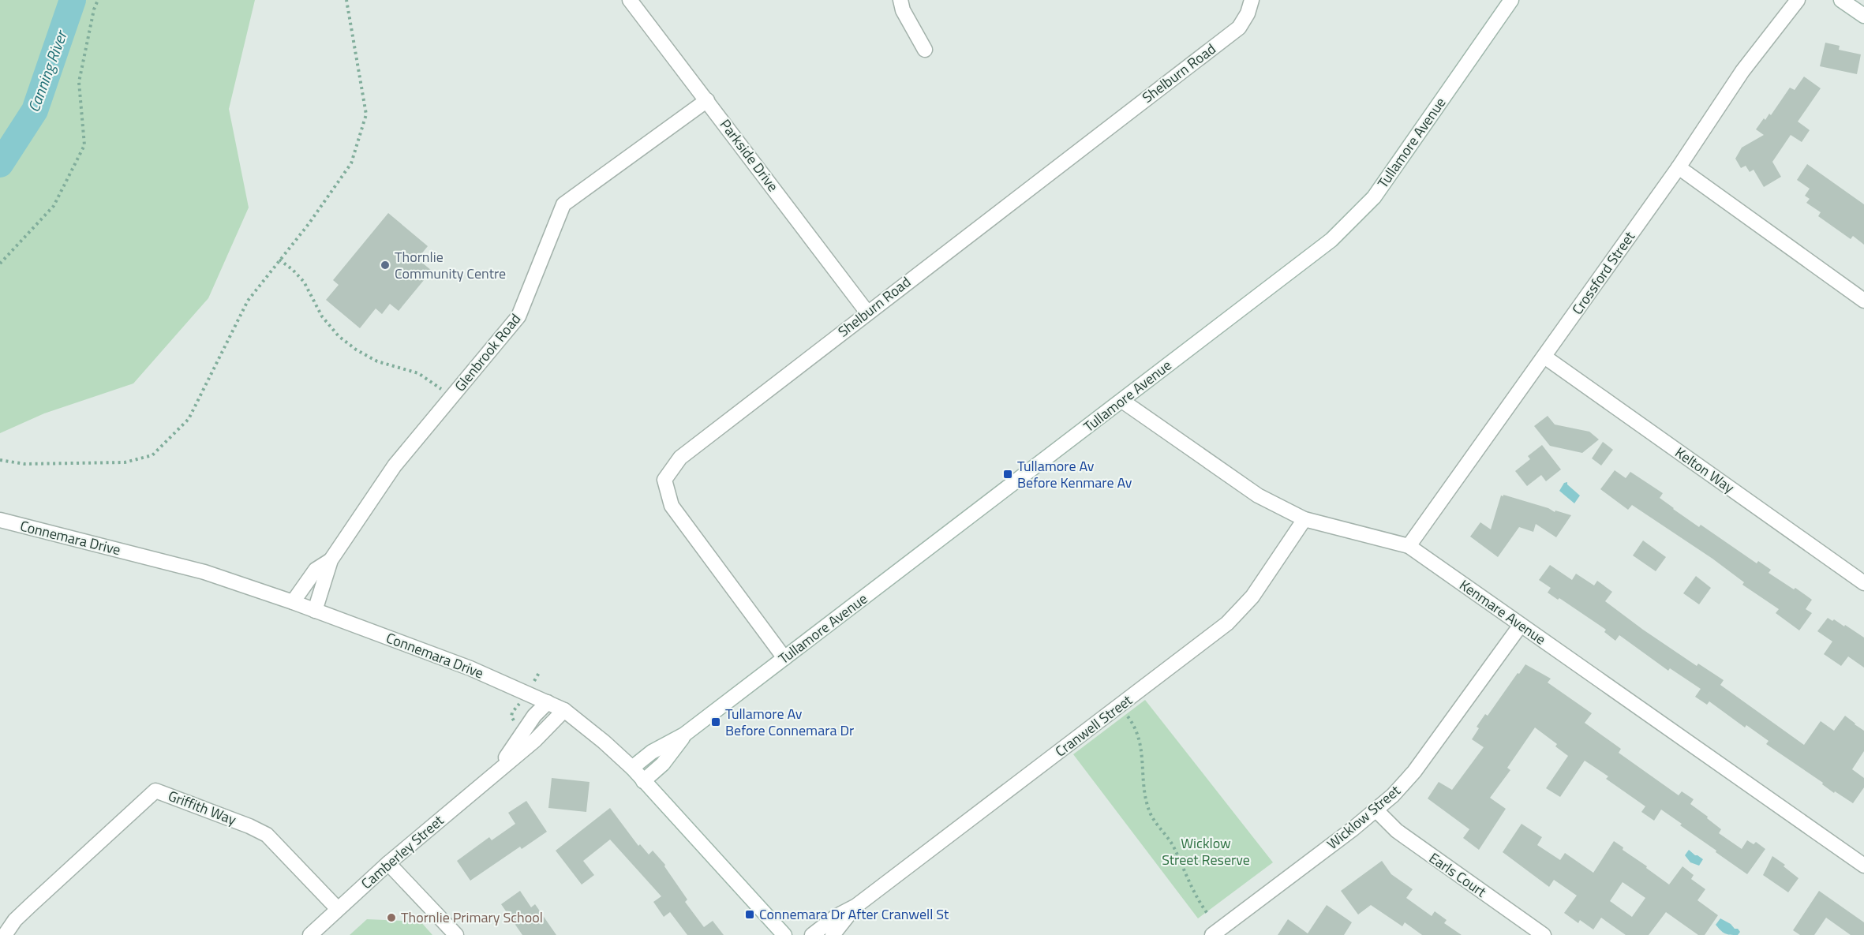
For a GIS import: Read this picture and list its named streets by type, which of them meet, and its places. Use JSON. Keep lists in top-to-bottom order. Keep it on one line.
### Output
{"streets":{"street":["Shelburn Road","Tullamore Avenue","Parkside Drive","Crossford Street","Glenbrook Road","Kelton Way","Connemara Drive","Kenmare Avenue","Cranwell Street","Griffith Way","Wicklow Street","Camberley Street","Earls Court"]},"crossings":[["Shelburn Road","Tullamore Avenue"],["Shelburn Road","Parkside Drive"],["Tullamore Avenue","Connemara Drive"],["Tullamore Avenue","Kenmare Avenue"],["Parkside Drive","Glenbrook Road"],["Crossford Street","Kelton Way"],["Crossford Street","Kenmare Avenue"],["Glenbrook Road","Connemara Drive"],["Connemara Drive","Camberley Street"],["Kenmare Avenue","Cranwell Street"],["Kenmare Avenue","Wicklow Street"],["Griffith Way","Camberley Street"],["Wicklow Street","Earls Court"]],"water":["Canning River"],"parks":["Wicklow Street Reserve"],"places":{"other":["Thornlie Community Centre","Thornlie Primary School"],"transit":["Tullamore Av Before Kenmare Av","Tullamore Av Before Connemara Dr","Connemara Dr After Cranwell St"]}}
